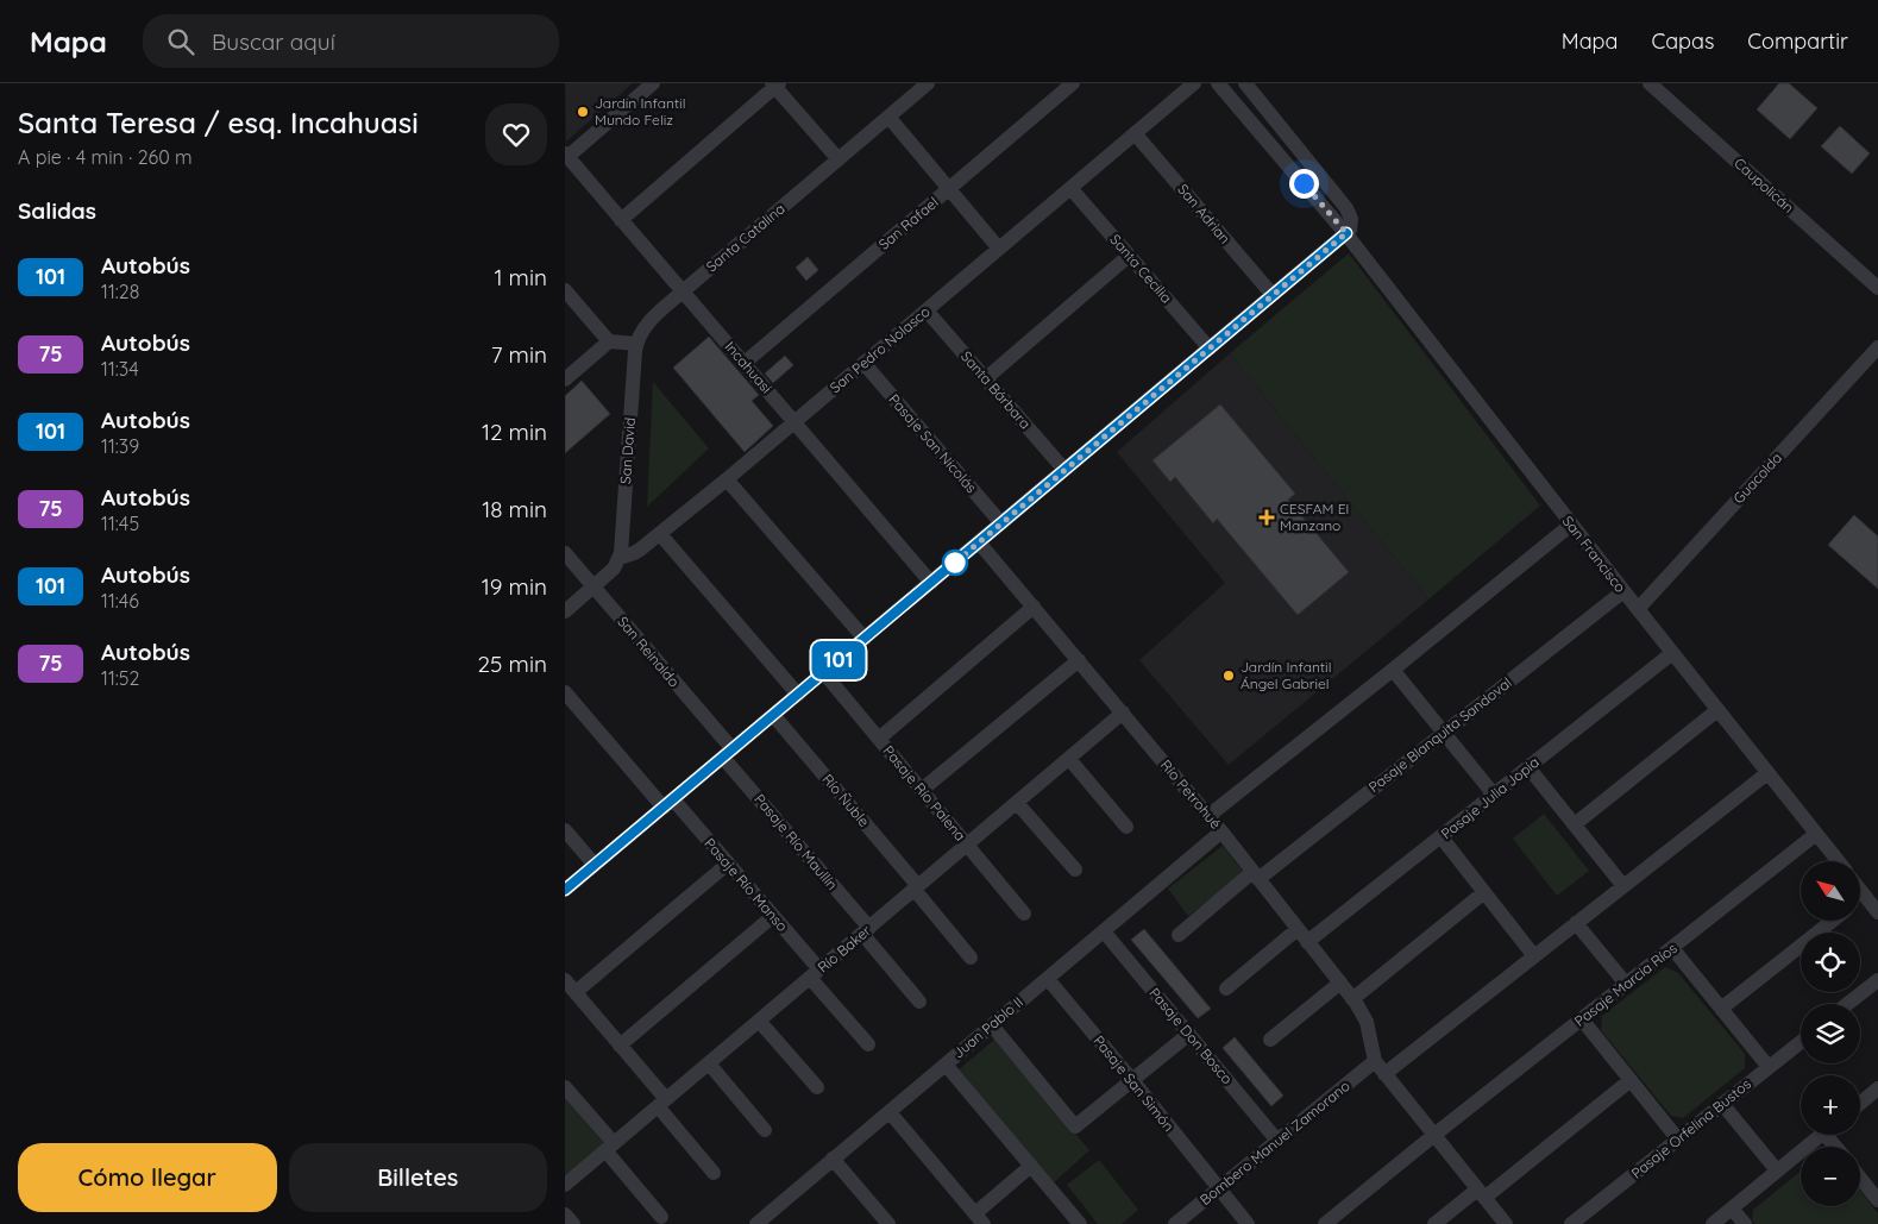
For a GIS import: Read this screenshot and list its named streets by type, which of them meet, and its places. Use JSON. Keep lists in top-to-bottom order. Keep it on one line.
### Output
{"streets":{"street":["Caupolicán","San Adrian","San Rafael","Santa Catalina","Santa Cecilia","San Pedro Nolasco","Incahuasi","Santa Bárbara","Pasaje San Nicolás","San David","Guacolda","San Francisco","San Reinaldo","Pasaje Blanquita Sandoval","Pasaje Río Palena","Río Petrohué","Pasaje Julia Jopia","Río Ñuble","Pasaje Río Maullín","Pasaje Río Manso","Río Baker","Pasaje Marcia Ríos","Juan Pablo II","Pasaje Don Bosco","Pasaje San Simón","Pasaje Orfelina Bustos","Bombero Manuel Zamorano"]},"crossings":[["San Adrian","San Pedro Nolasco"],["San Rafael","Incahuasi"],["Santa Catalina","Incahuasi"],["Santa Catalina","San David"],["Santa Cecilia","San Pedro Nolasco"],["San Pedro Nolasco","Incahuasi"],["San Pedro Nolasco","Santa Bárbara"],["San Pedro Nolasco","Pasaje San Nicolás"],["San Pedro Nolasco","San David"],["San Pedro Nolasco","San Reinaldo"],["Guacolda","San Francisco"],["San Francisco","Pasaje Blanquita Sandoval"],["San Francisco","Pasaje Julia Jopia"],["San Francisco","Pasaje Marcia Ríos"],["San Reinaldo","Pasaje Río Maullín"],["Pasaje Blanquita Sandoval","Río Petrohué"],["Pasaje Río Palena","Río Baker"],["Río Petrohué","Pasaje Julia Jopia"],["Río Petrohué","Río Baker"],["Río Petrohué","Juan Pablo II"],["Río Petrohué","Bombero Manuel Zamorano"],["Río Ñuble","Río Baker"],["Pasaje Río Maullín","Río Baker"],["Pasaje Río Manso","Río Baker"],["Juan Pablo II","Pasaje Don Bosco"],["Juan Pablo II","Pasaje San Simón"],["Pasaje Don Bosco","Bombero Manuel Zamorano"],["Pasaje San Simón","Bombero Manuel Zamorano"]],"places":{"other":["Jardin Infantil Mundo Feliz","Jardín Infantil Ángel Gabriel"],"health":["CESFAM El Manzano"]},"lines":["bus line 101"],"north":"top left","page":{"header":"Mapa","search":"Buscar aquí","nav":["Mapa","Capas","Compartir"],"heading":[["Santa Teresa / esq. Incahuasi","A pie · 4 min · 260 m"],"Salidas"],"on_map":"101","list":[{"mark":"101","name":"Autobús","note":"11:28","value":"1 min"},{"mark":"75","name":"Autobús","note":"11:34","value":"7 min"},{"mark":"101","name":"Autobús","note":"11:39","value":"12 min"},{"mark":"75","name":"Autobús","note":"11:45","value":"18 min"},{"mark":"101","name":"Autobús","note":"11:46","value":"19 min"},{"mark":"75","name":"Autobús","note":"11:52","value":"25 min"}],"map_buttons":["+","−"],"buttons":["Cómo llegar","Billetes"]}}
